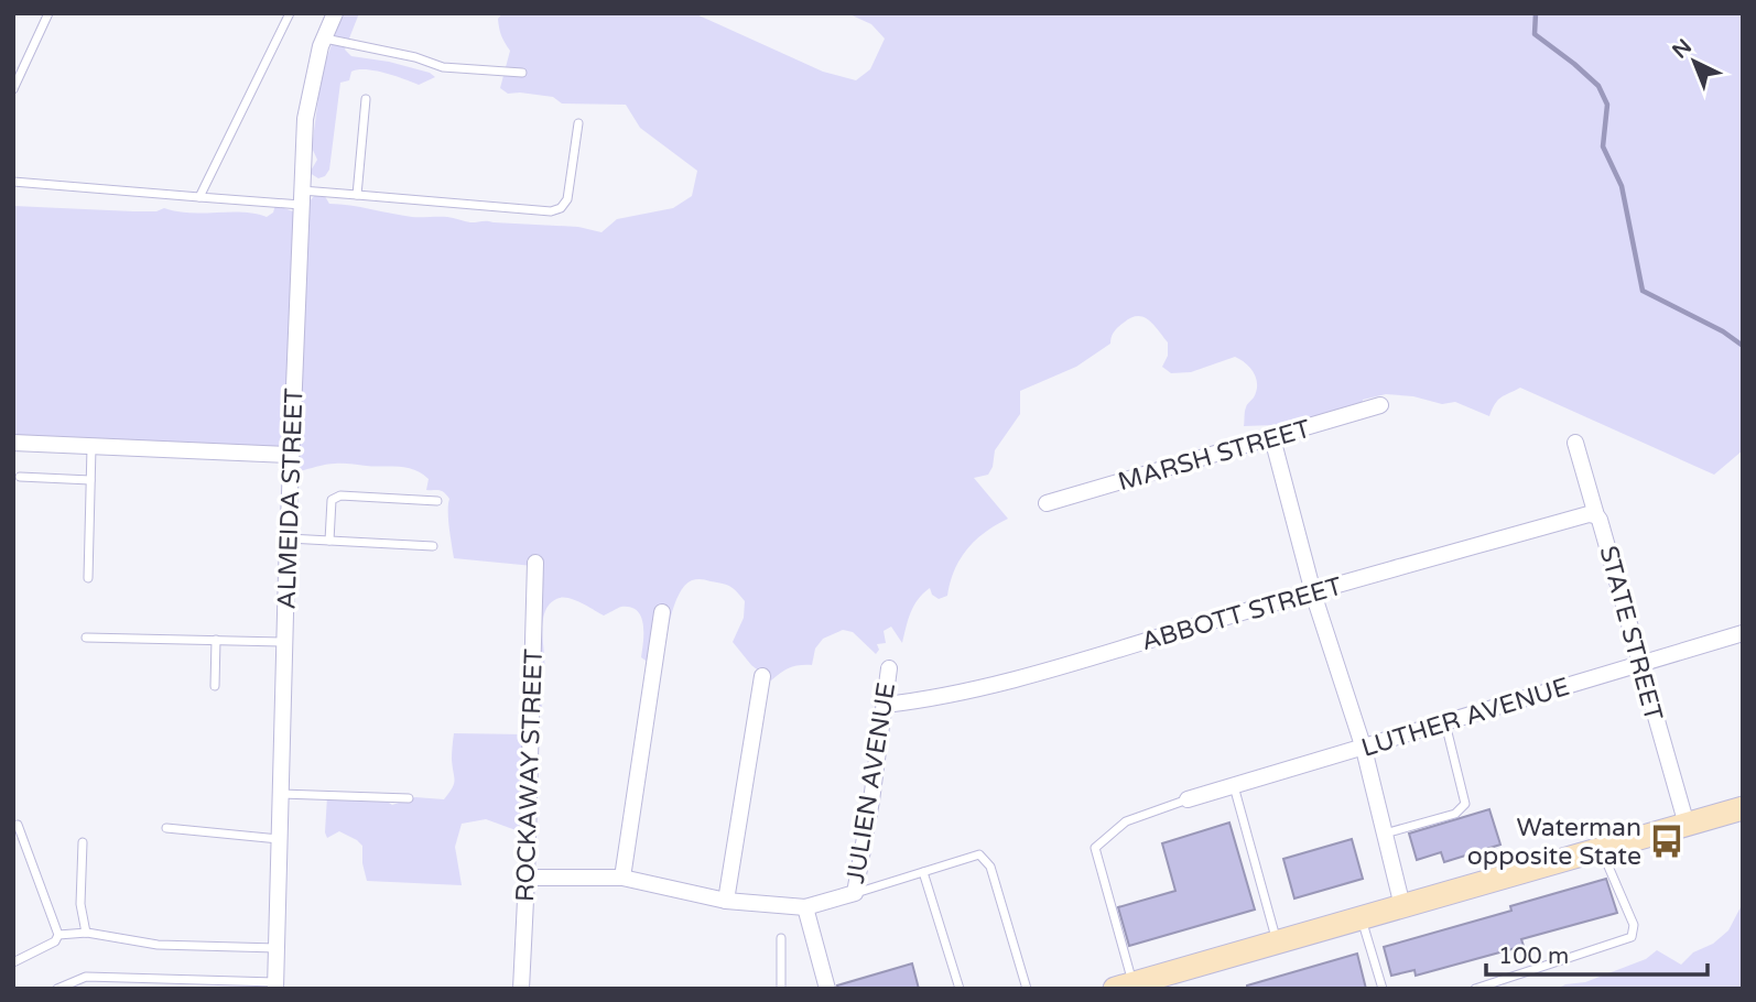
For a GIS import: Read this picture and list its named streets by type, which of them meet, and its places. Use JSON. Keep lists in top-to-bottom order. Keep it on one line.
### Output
{"streets":{"street":["MARSH STREET","ALMEIDA STREET","ABBOTT STREET","STATE STREET","LUTHER AVENUE","ROCKAWAY STREET","JULIEN AVENUE"]},"crossings":[["ABBOTT STREET","STATE STREET"],["ABBOTT STREET","JULIEN AVENUE"],["STATE STREET","LUTHER AVENUE"]],"places":{"bus stop":["Waterman opposite State"]},"scale_bar":"100 m","north":"top left"}
